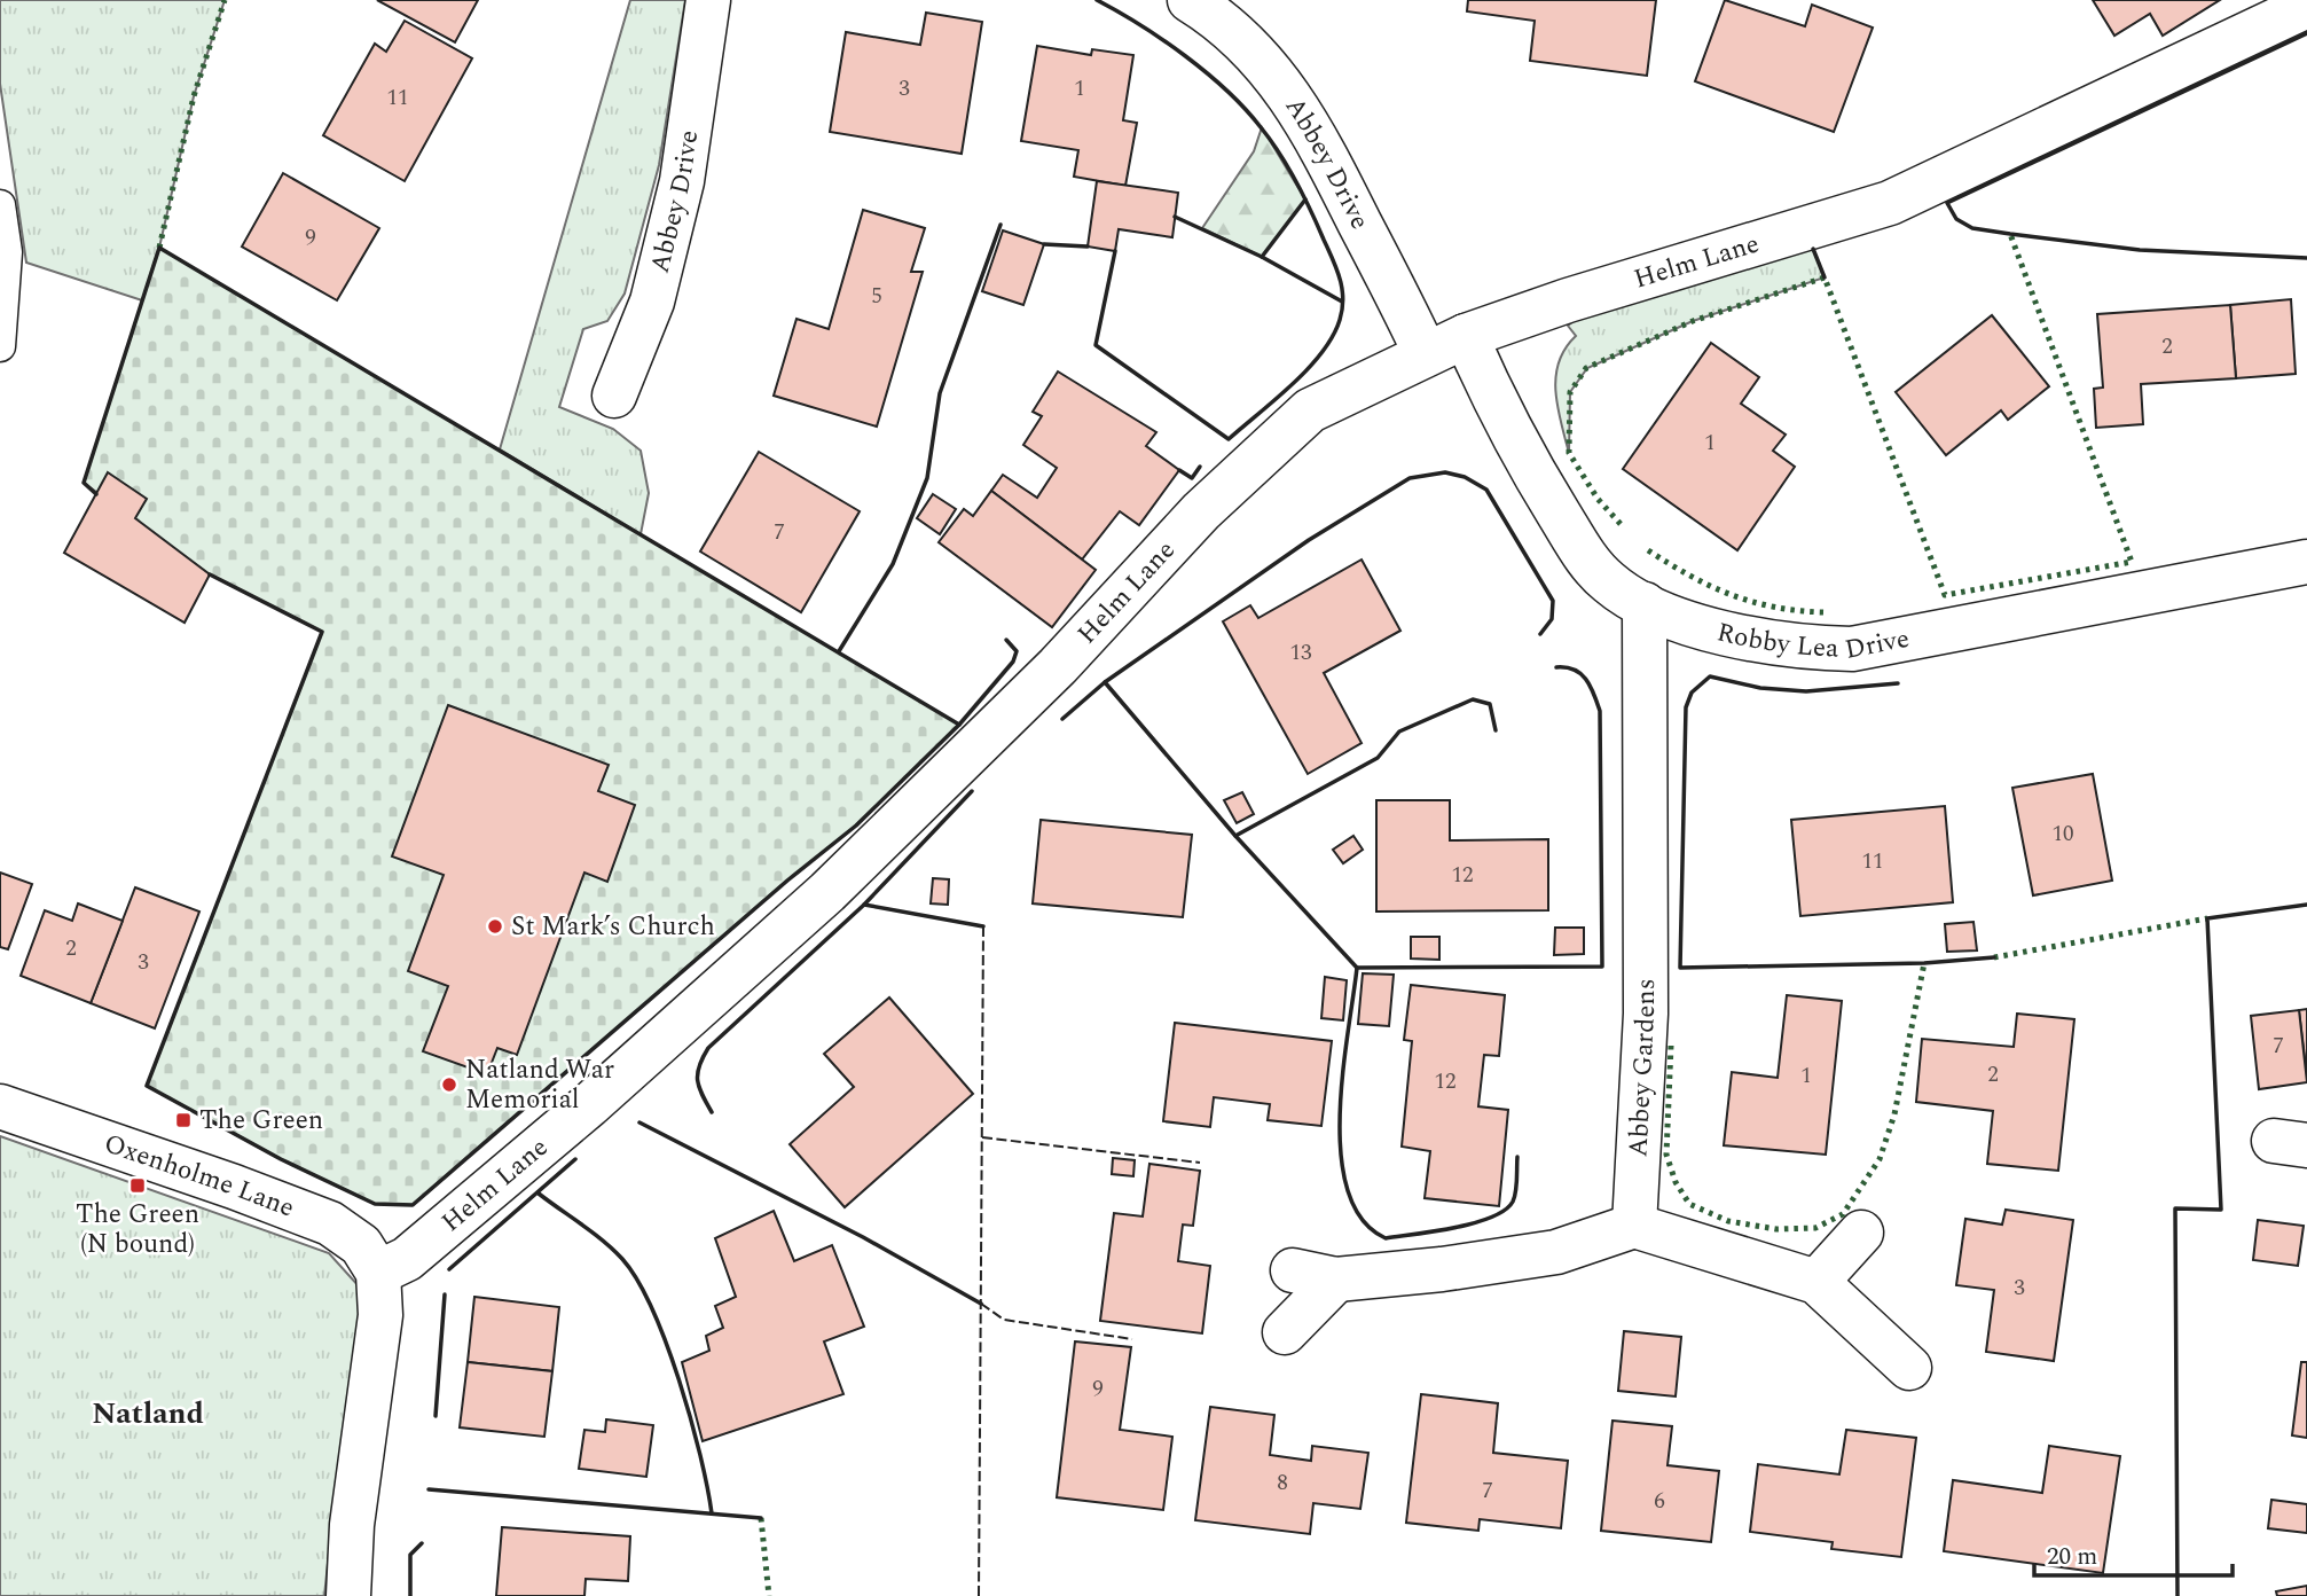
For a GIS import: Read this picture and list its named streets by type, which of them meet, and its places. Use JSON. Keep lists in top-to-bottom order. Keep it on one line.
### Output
{"streets":{"street":["Abbey Drive","Helm Lane","Robby Lea Drive","Abbey Gardens","Oxenholme Lane"]},"crossings":[["Abbey Drive","Helm Lane"],["Helm Lane","Robby Lea Drive"],["Helm Lane","Oxenholme Lane"],["Robby Lea Drive","Abbey Gardens"]],"districts":["Natland"],"places":{"other":["St Mark’s Church","Natland War Memorial"],"transit":["The Green","The Green (N bound)"]},"house_numbers":["3","1","11","9","5","2","1","7","13","10","11","12","2","3","7","2","1","12","3","9","8","7","6"],"scale_bar":"20 m"}
